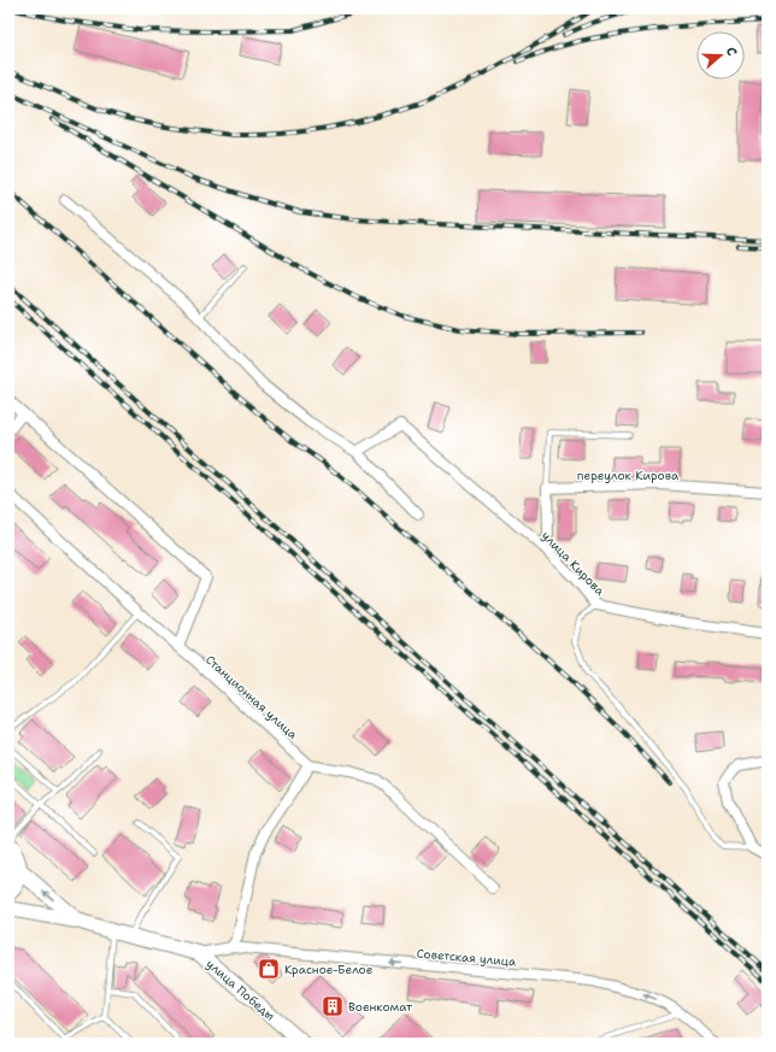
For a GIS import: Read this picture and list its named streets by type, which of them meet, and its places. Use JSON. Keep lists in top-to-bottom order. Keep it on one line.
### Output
{"streets":{"street":["переулок Кирова","улица Кирова","Станционная улица","Советская улица","улица Победы"]},"crossings":[["Советская улица","улица Победы"]],"one_way":["Советская улица"],"places":{"shop":["Красное-Белое"],"building":["Военкомат"]},"north":"right"}
